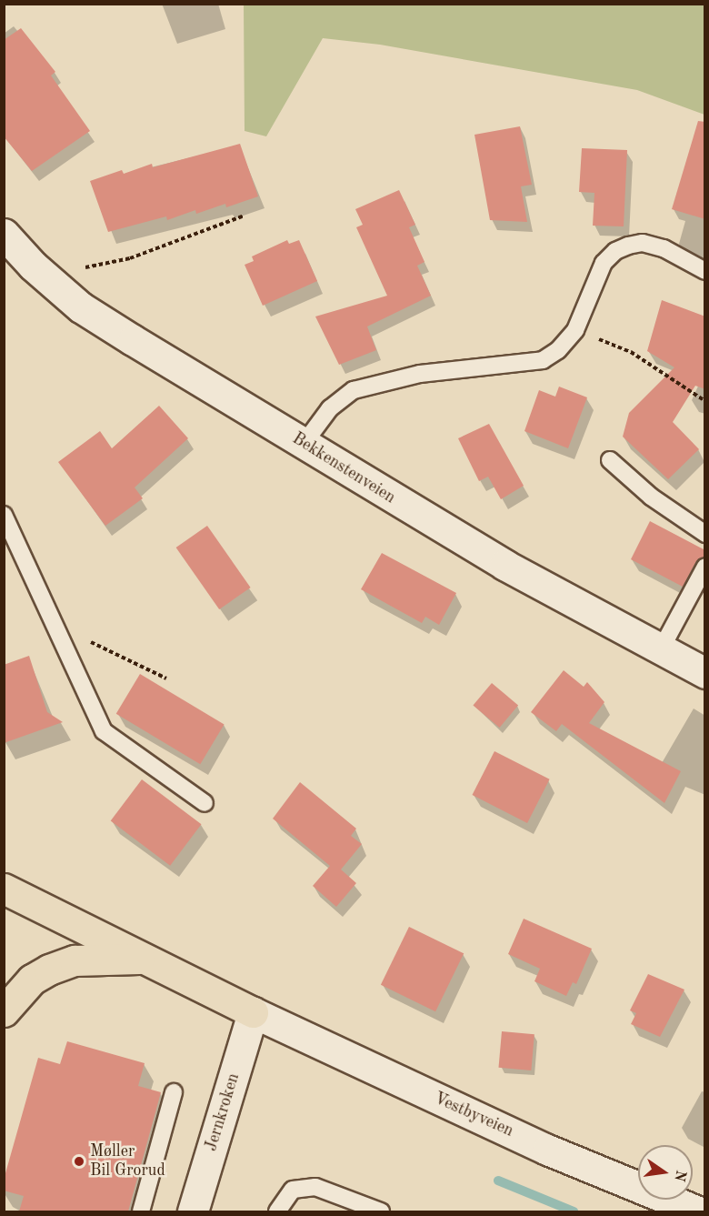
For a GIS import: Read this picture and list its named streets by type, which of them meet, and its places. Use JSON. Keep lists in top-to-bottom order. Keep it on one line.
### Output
{"streets":{"street":["Bekkenstenveien","Jernkroken","Vestbyveien"]},"crossings":[["Jernkroken","Vestbyveien"]],"places":["Møller Bil Grorud"],"north":"right"}
